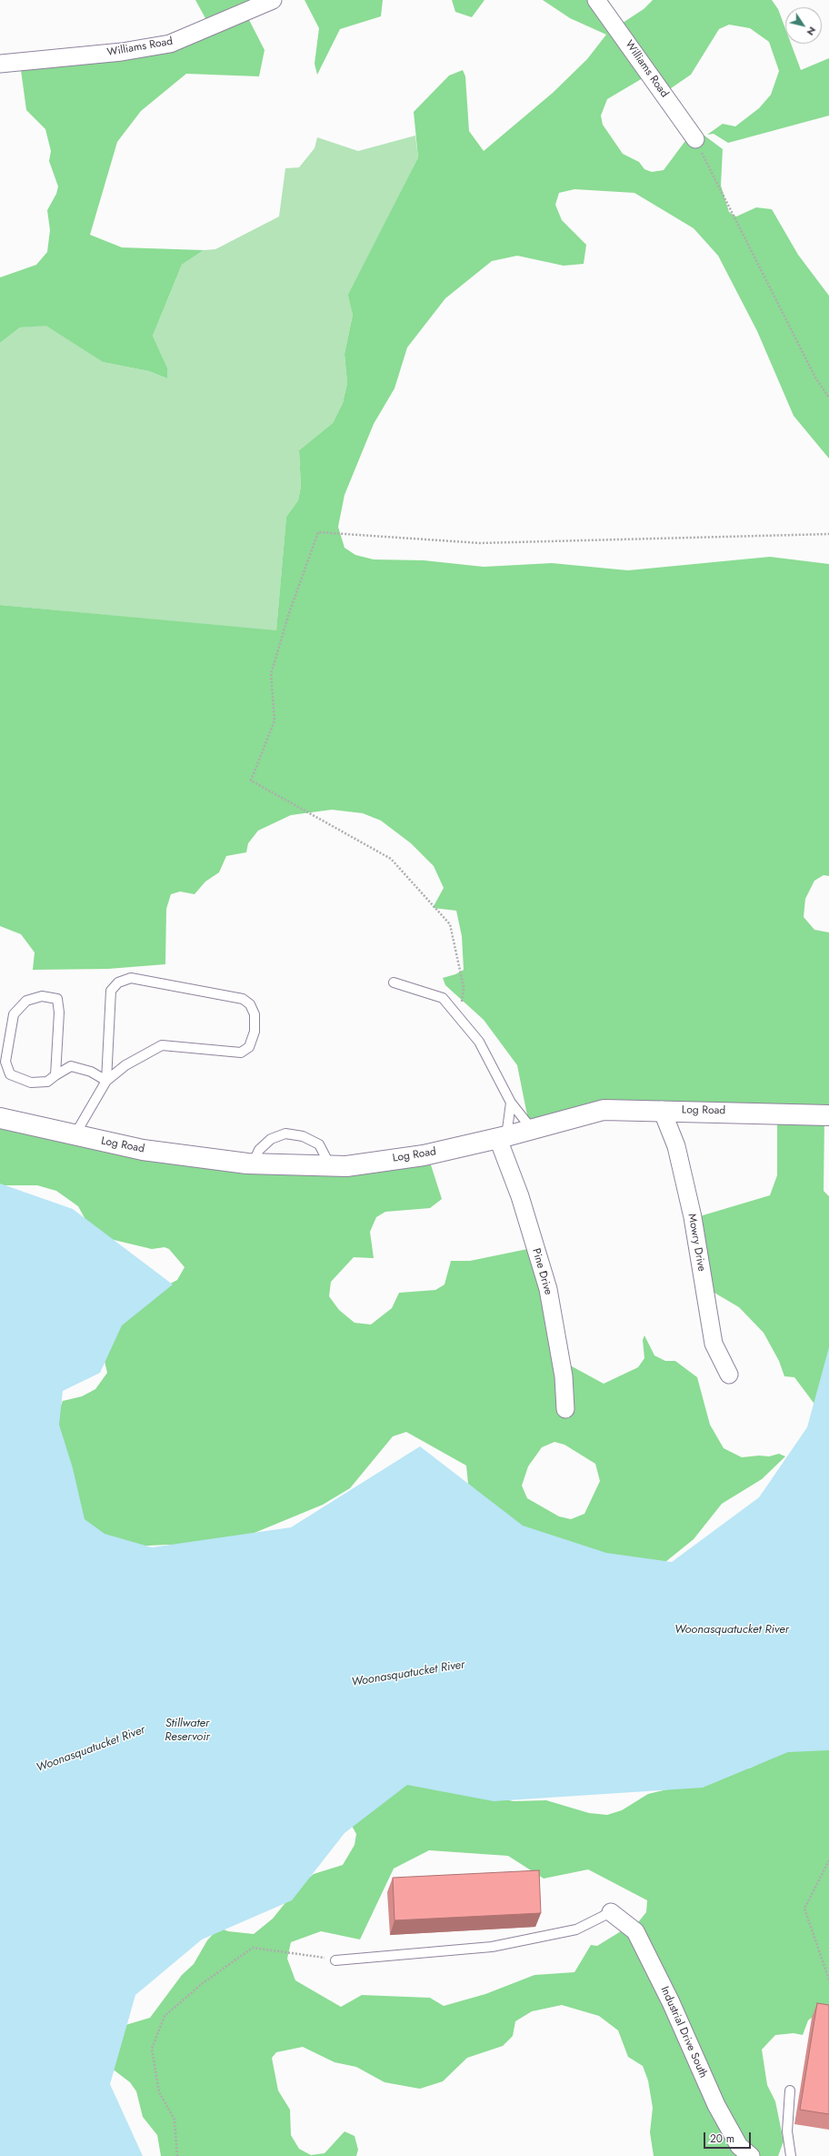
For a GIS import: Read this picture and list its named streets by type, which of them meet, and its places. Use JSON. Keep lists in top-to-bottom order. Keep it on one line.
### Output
{"streets":{"street":["Williams Road","Log Road","Mowry Drive","Pine Drive","Industrial Drive South"]},"crossings":[["Log Road","Mowry Drive"],["Log Road","Pine Drive"]],"water":["Woonasquatucket River","Stillwater Reservoir"],"scale_bar":"20 m","north":"bottom right"}
